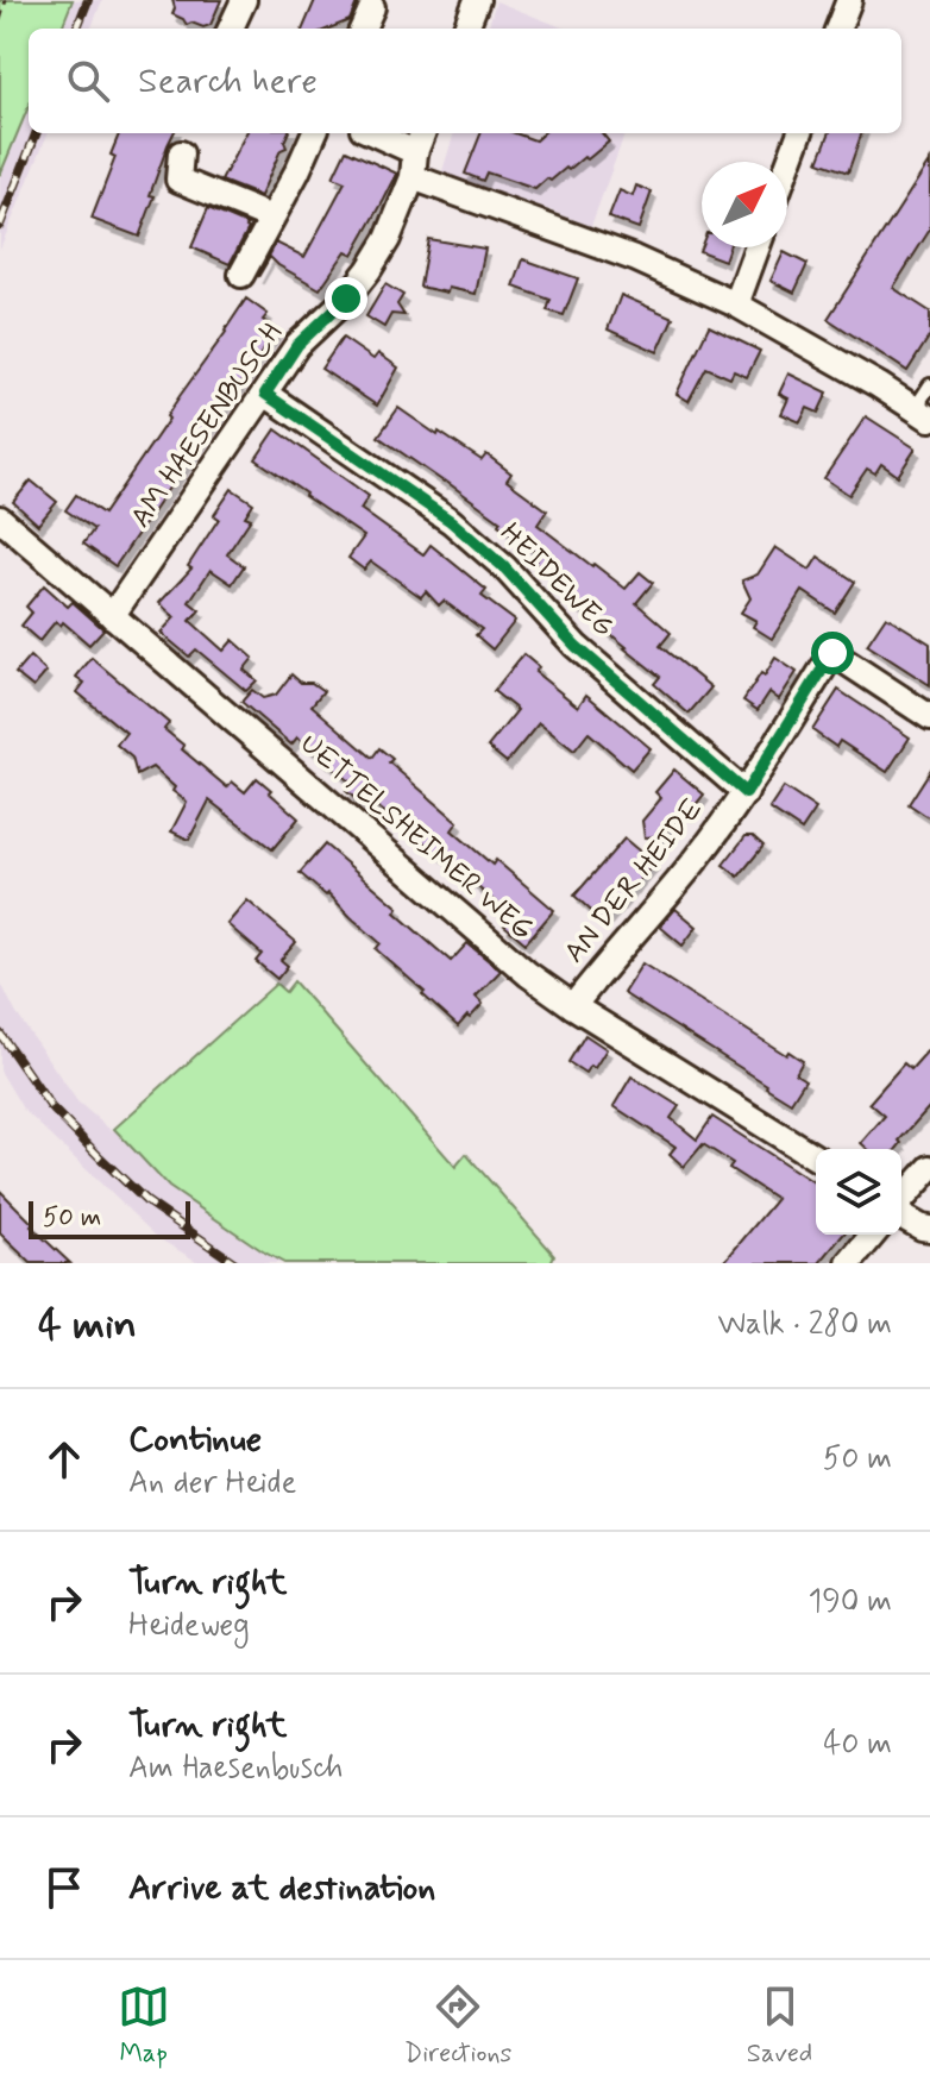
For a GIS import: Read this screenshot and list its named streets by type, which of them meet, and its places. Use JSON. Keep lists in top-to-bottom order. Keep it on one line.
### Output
{"streets":{"street":["AM HAESENBUSCH","HEIDEWEG","UETTELSHEIMER WEG","AN DER HEIDE"]},"crossings":[["AM HAESENBUSCH","HEIDEWEG"],["AM HAESENBUSCH","UETTELSHEIMER WEG"],["HEIDEWEG","AN DER HEIDE"],["UETTELSHEIMER WEG","AN DER HEIDE"]],"scale_bar":"50 m","north":"top right","page":{"search":"Search here","scale":"50 m","heading":["4 min","Walk · 280 m"],"list":[["Continue","An der Heide","50 m"],["Turn right","Heideweg","190 m"],["Turn right","Am Haesenbusch","40 m"],"Arrive at destination"],"nav":["Map","Directions","Saved"]}}
